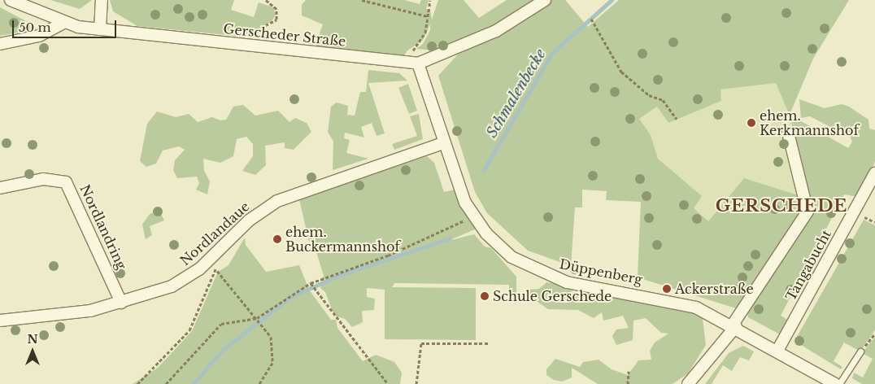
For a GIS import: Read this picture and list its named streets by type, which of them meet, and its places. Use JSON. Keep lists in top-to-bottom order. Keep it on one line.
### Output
{"streets":{"street":["Gerscheder Straße","Nordlandring","Nordlandaue","Tangabucht","Düppenberg"]},"crossings":[["Gerscheder Straße","Düppenberg"],["Nordlandring","Nordlandaue"],["Nordlandaue","Düppenberg"],["Tangabucht","Düppenberg"]],"districts":["GERSCHEDE"],"water":["Schmalenbecke"],"places":["ehem. Kerkmannshof","ehem. Buckermannshof","Ackerstraße","Schule Gerschede"],"scale_bar":"50 m","north":"top"}
